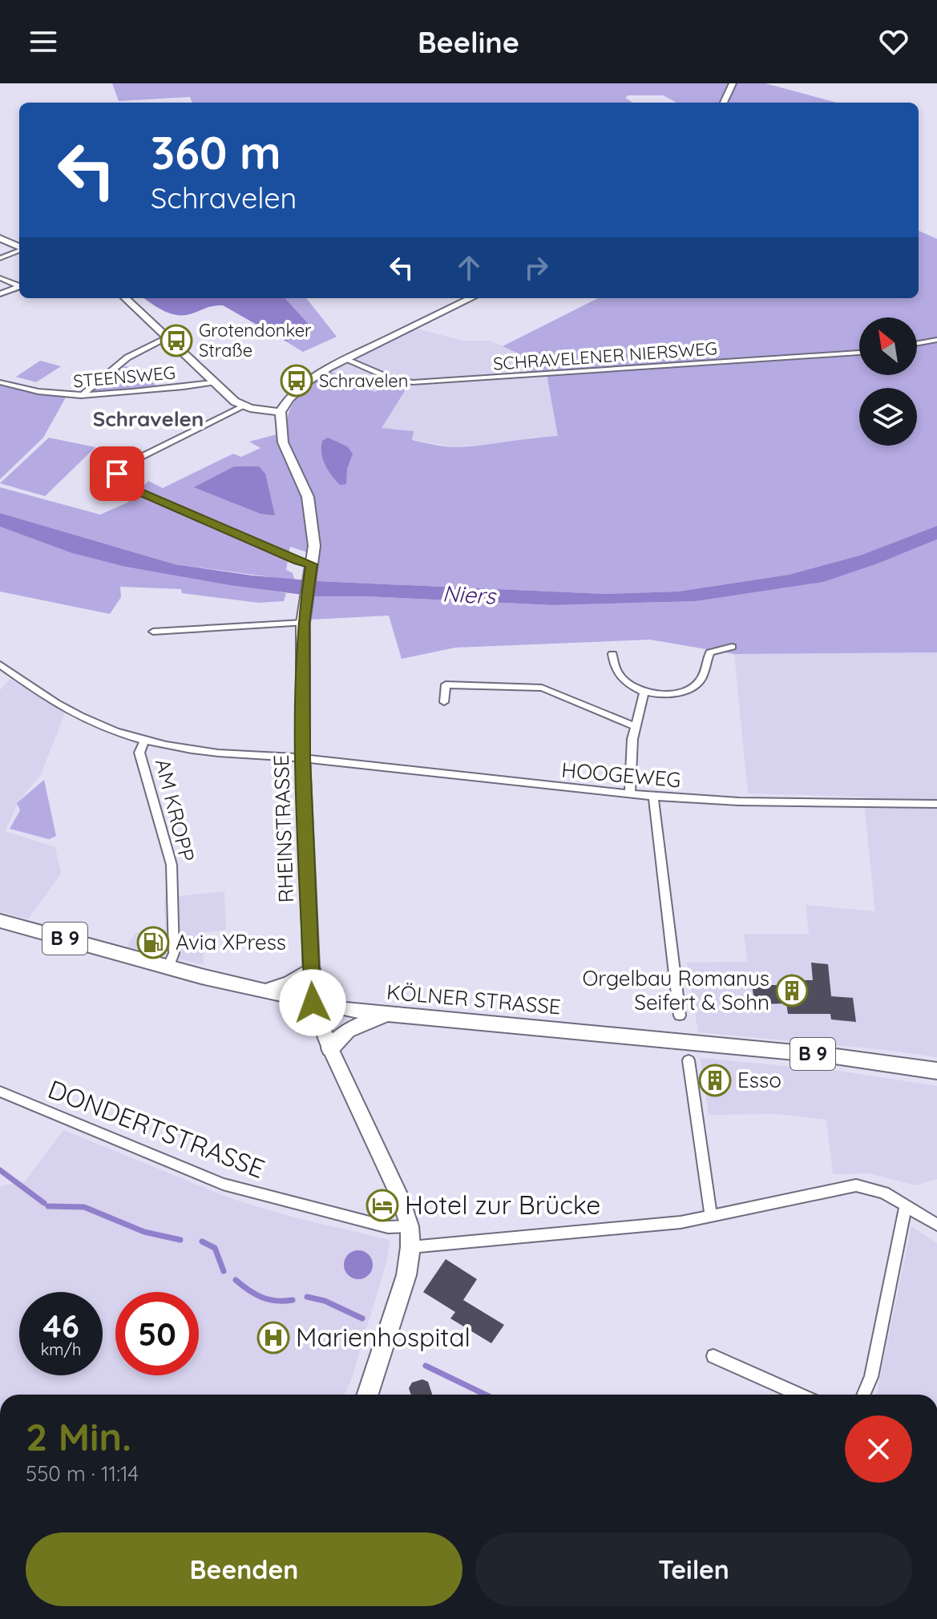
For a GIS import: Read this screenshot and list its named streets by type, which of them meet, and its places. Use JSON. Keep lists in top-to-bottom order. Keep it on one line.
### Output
{"streets":{"main road":["RHEINSTRASSE","B 9","KÖLNER STRASSE"],"street":["SCHRAVELENER NIERSWEG","STEENSWEG","HOOGEWEG","AM KROPP","DONDERTSTRASSE"]},"crossings":[["HOOGEWEG","AM KROPP"],["HOOGEWEG","RHEINSTRASSE"],["AM KROPP","B 9"],["RHEINSTRASSE","B 9"],["RHEINSTRASSE","KÖLNER STRASSE"],["RHEINSTRASSE","DONDERTSTRASSE"],["B 9","KÖLNER STRASSE"]],"districts":["Schravelen"],"water":["Niers"],"places":{"bus stop":["Grotendonker Straße","Schravelen"],"fuel station":["Avia XPress"],"building":["Orgelbau Romanus Seifert & Sohn","Esso"],"hotel":["Hotel zur Brücke"],"hospital":["Marienhospital"]},"north":"top left","page":{"header":"Beeline","turn":["360 m","Schravelen"],"speed":"46 km/h","limit":"50","heading":["2 Min.","550 m · 11:14"],"buttons":["Beenden","Teilen"]}}
